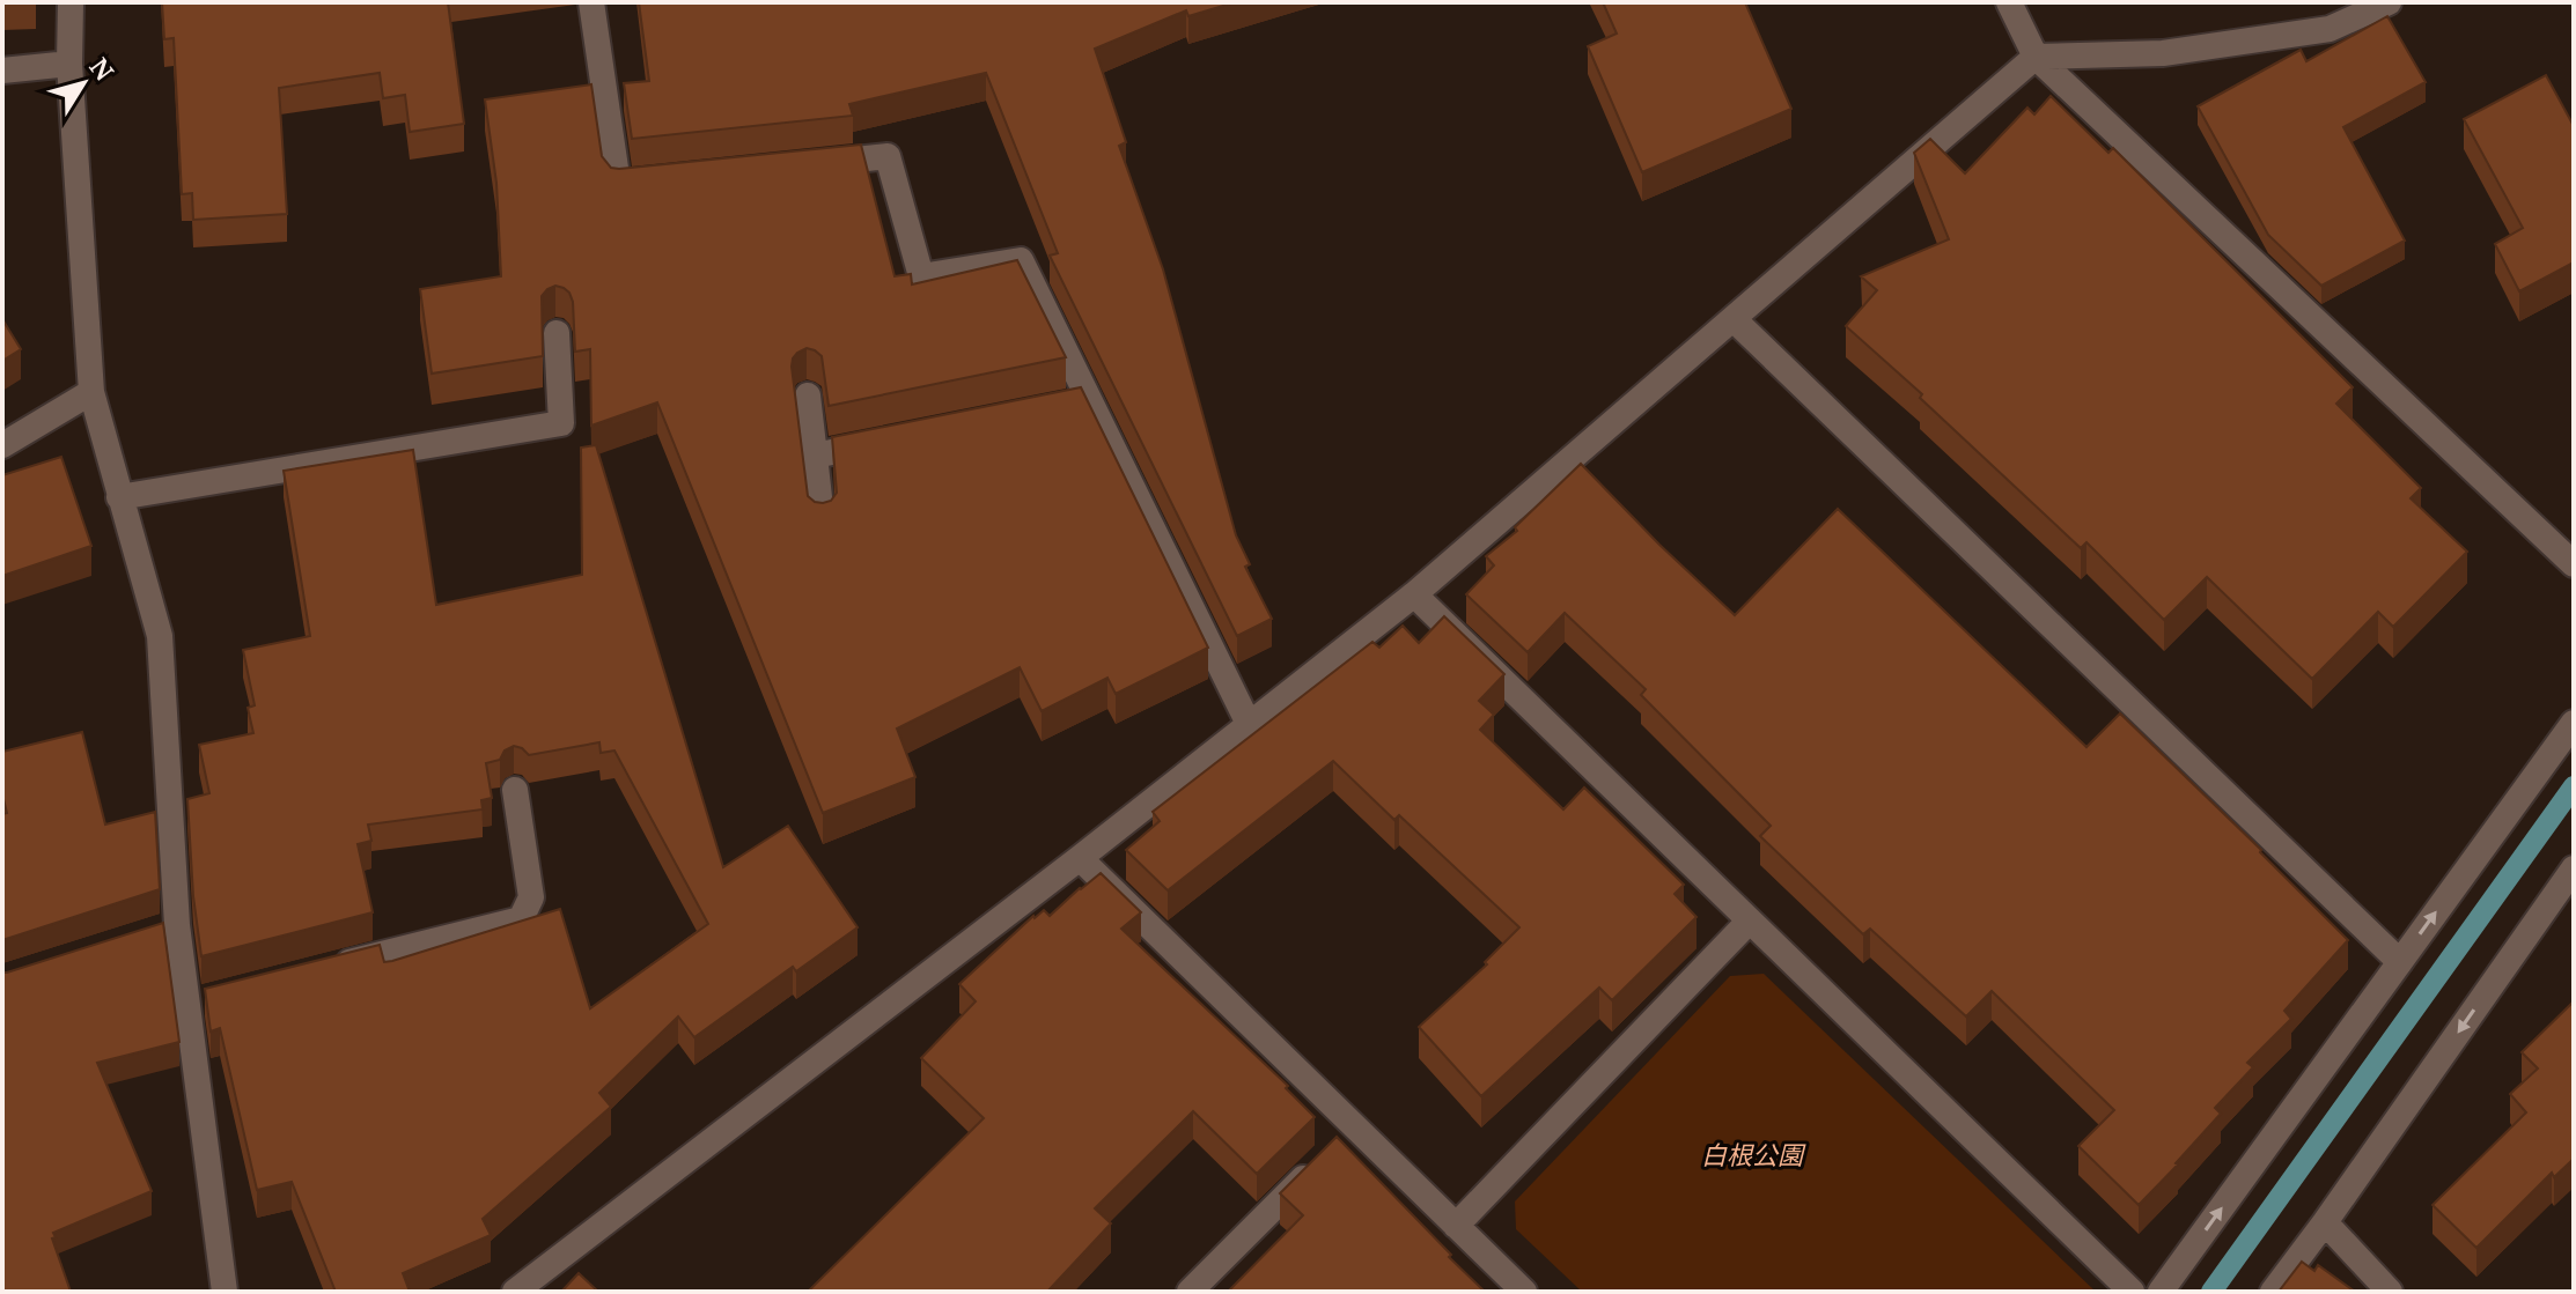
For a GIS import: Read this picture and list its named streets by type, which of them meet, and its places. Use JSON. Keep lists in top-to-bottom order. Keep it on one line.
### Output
{"parks":["白根公園"],"north":"top right"}
